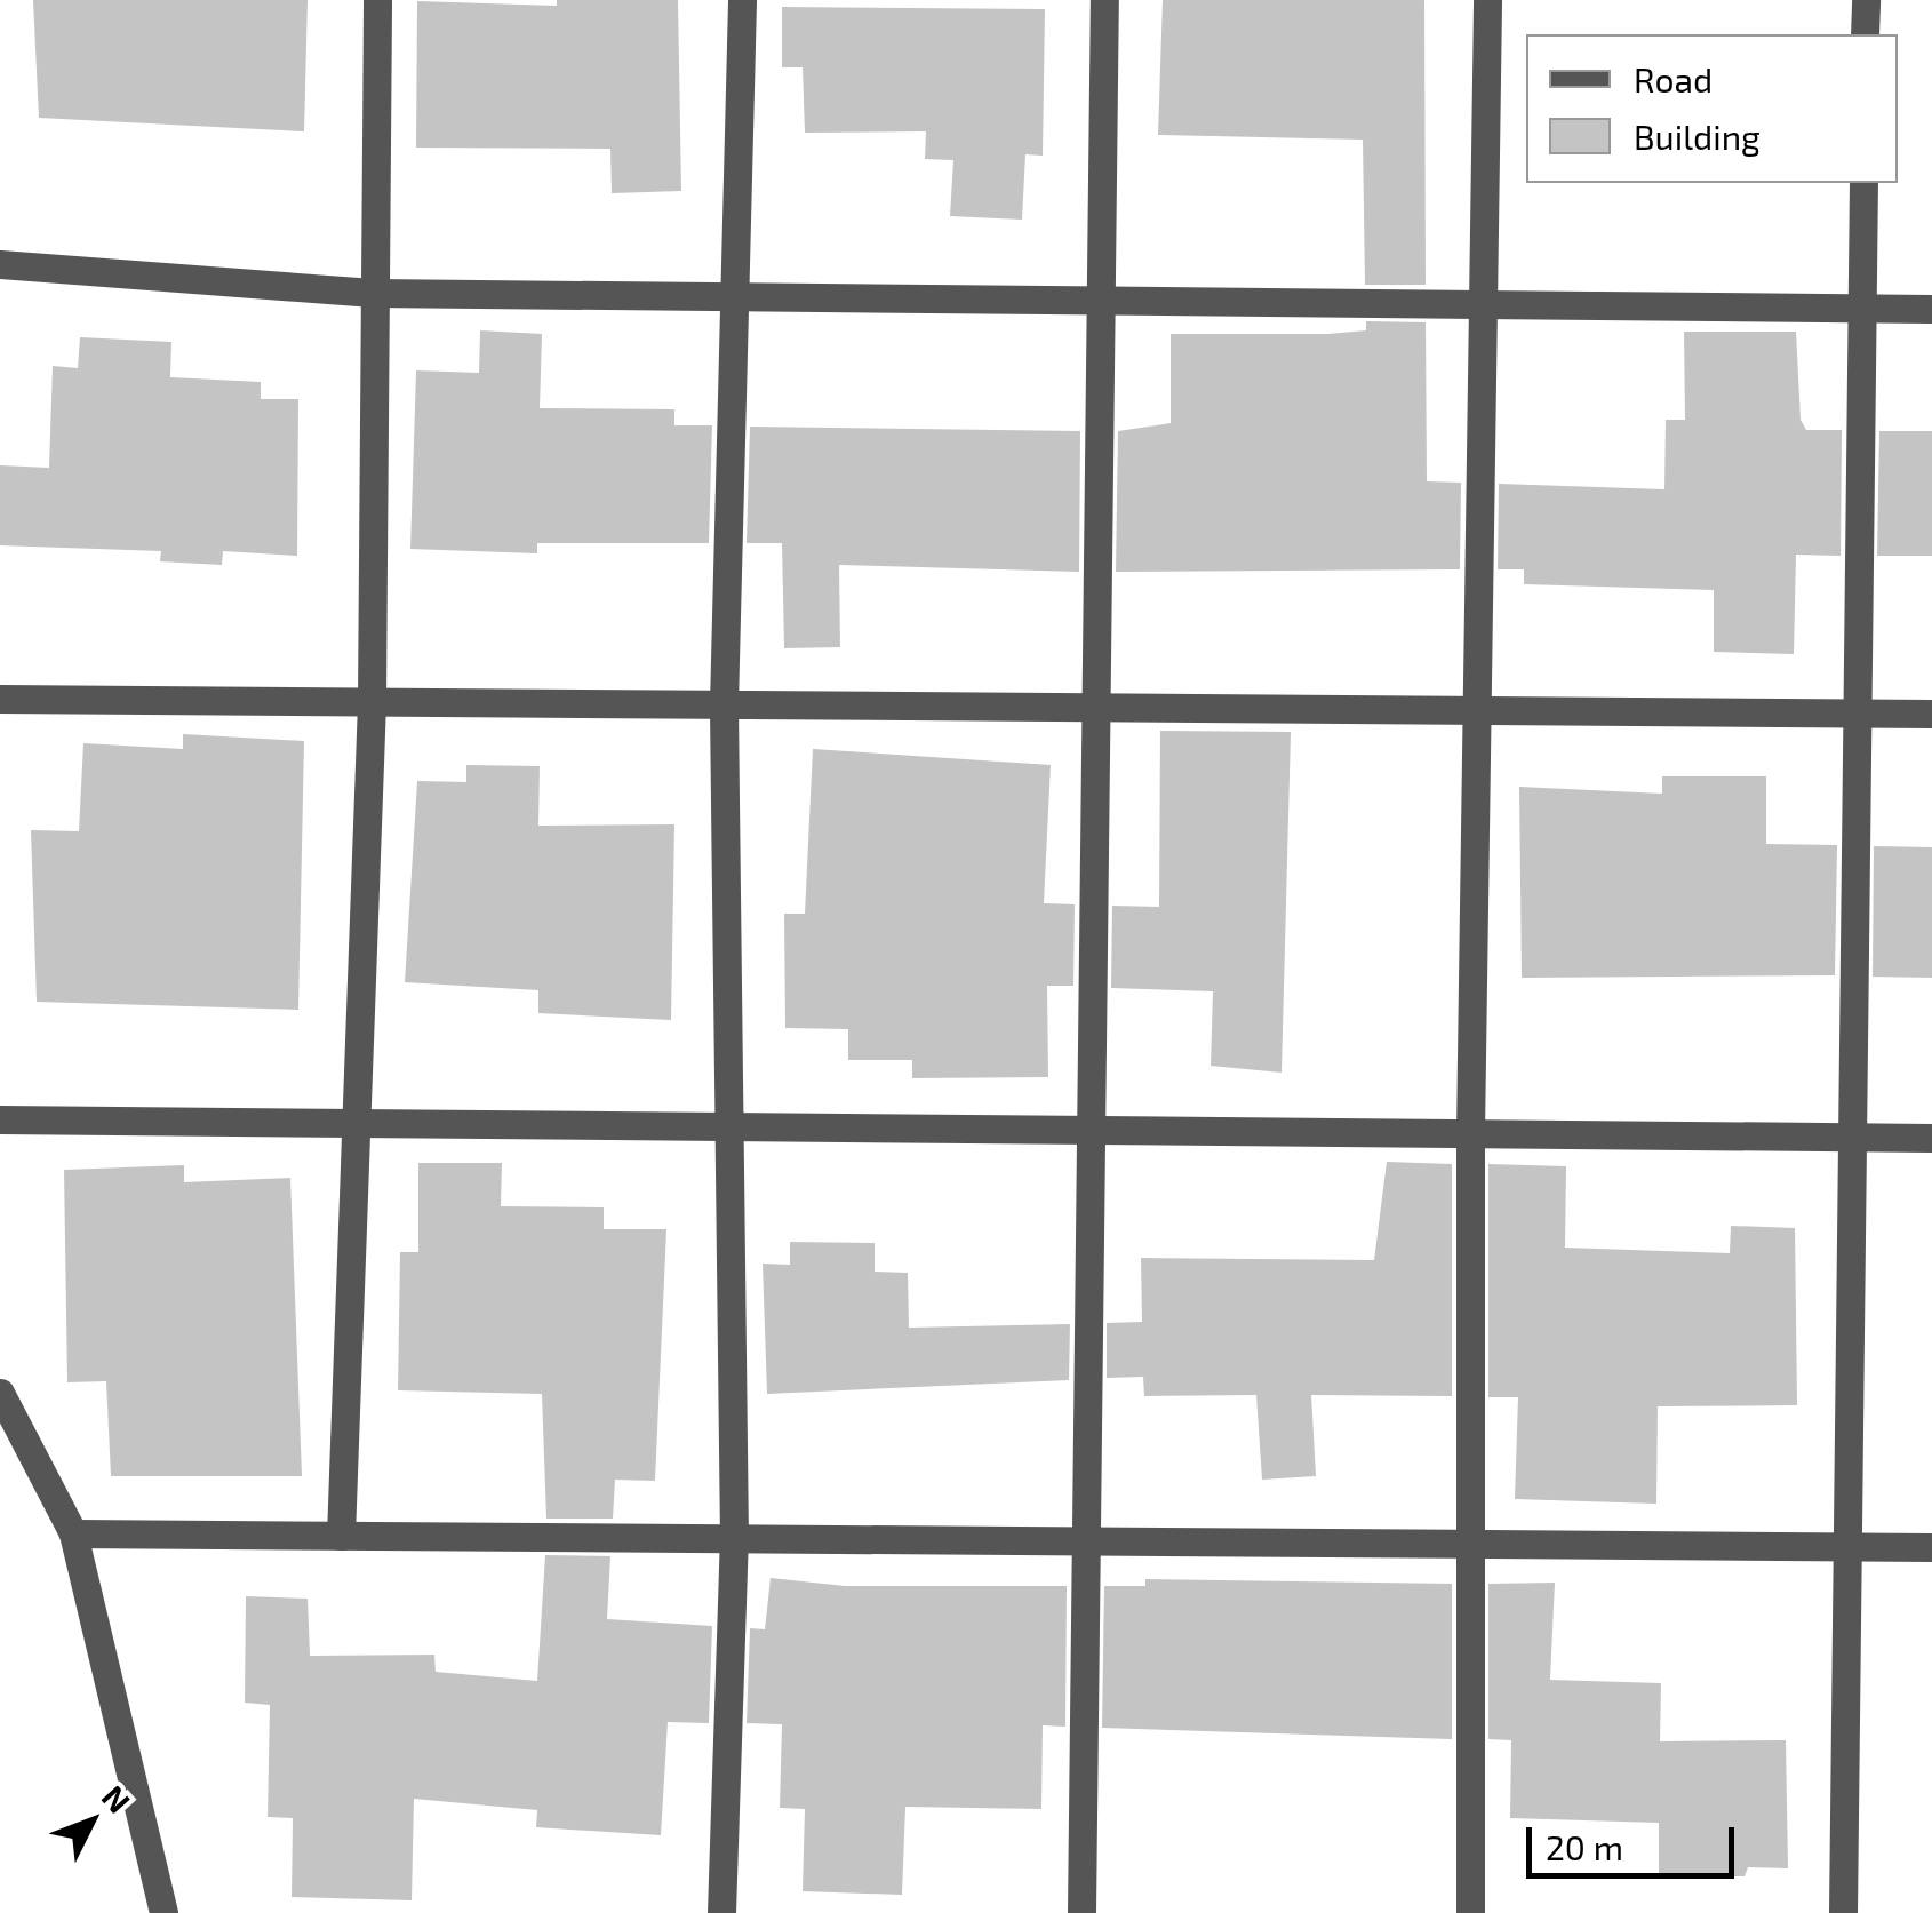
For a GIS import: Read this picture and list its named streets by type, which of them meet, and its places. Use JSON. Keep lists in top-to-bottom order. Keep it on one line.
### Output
{"legend":["Road","Building"],"scale_bar":"20 m","north":"top right"}
